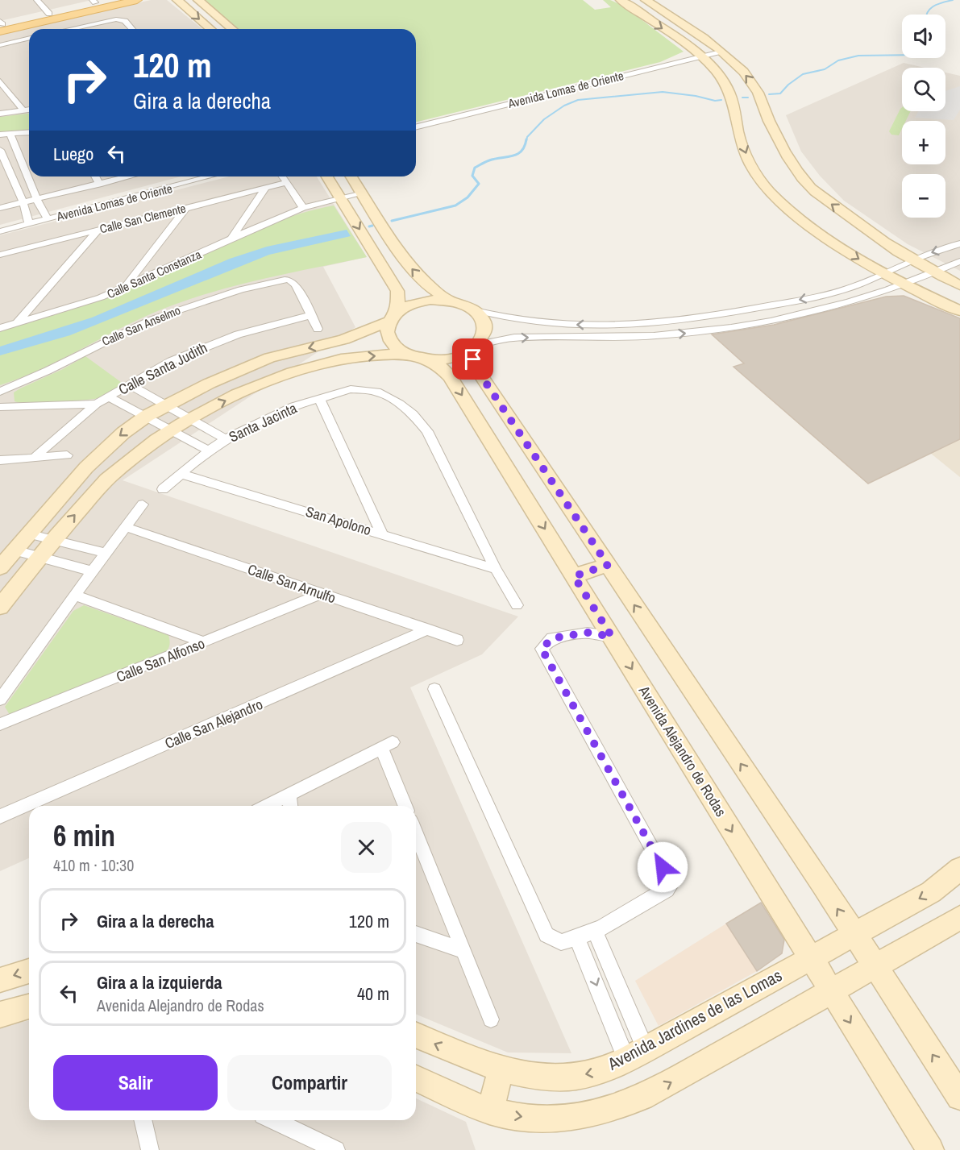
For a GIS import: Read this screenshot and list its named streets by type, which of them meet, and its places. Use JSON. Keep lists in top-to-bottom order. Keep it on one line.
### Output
{"streets":{"street":["Avenida Lomas de Oriente","Calle San Clemente","Calle Santa Constanza","Calle San Anselmo","Calle Santa Judith","Santa Jacinta","San Apolono","Calle San Arnulfo","Calle San Alfonso","Calle San Alejandro","Avenida Alejandro de Rodas","Avenida Jardines de las Lomas"]},"crossings":[["Calle San Anselmo","Calle Santa Judith"],["Santa Jacinta","San Apolono"],["Calle San Arnulfo","Calle San Alfonso"],["Calle San Arnulfo","Calle San Alejandro"],["Avenida Alejandro de Rodas","Avenida Jardines de las Lomas"]],"page":{"map_buttons":["+","−"],"turn":["120 m","Gira a la derecha"],"then":"Luego","heading":["6 min","410 m · 10:30"],"list":[{"name":"Gira a la derecha","value":"120 m"},{"name":"Gira a la izquierda","note":"Avenida Alejandro de Rodas","value":"40 m"}],"buttons":["Salir","Compartir"]}}
